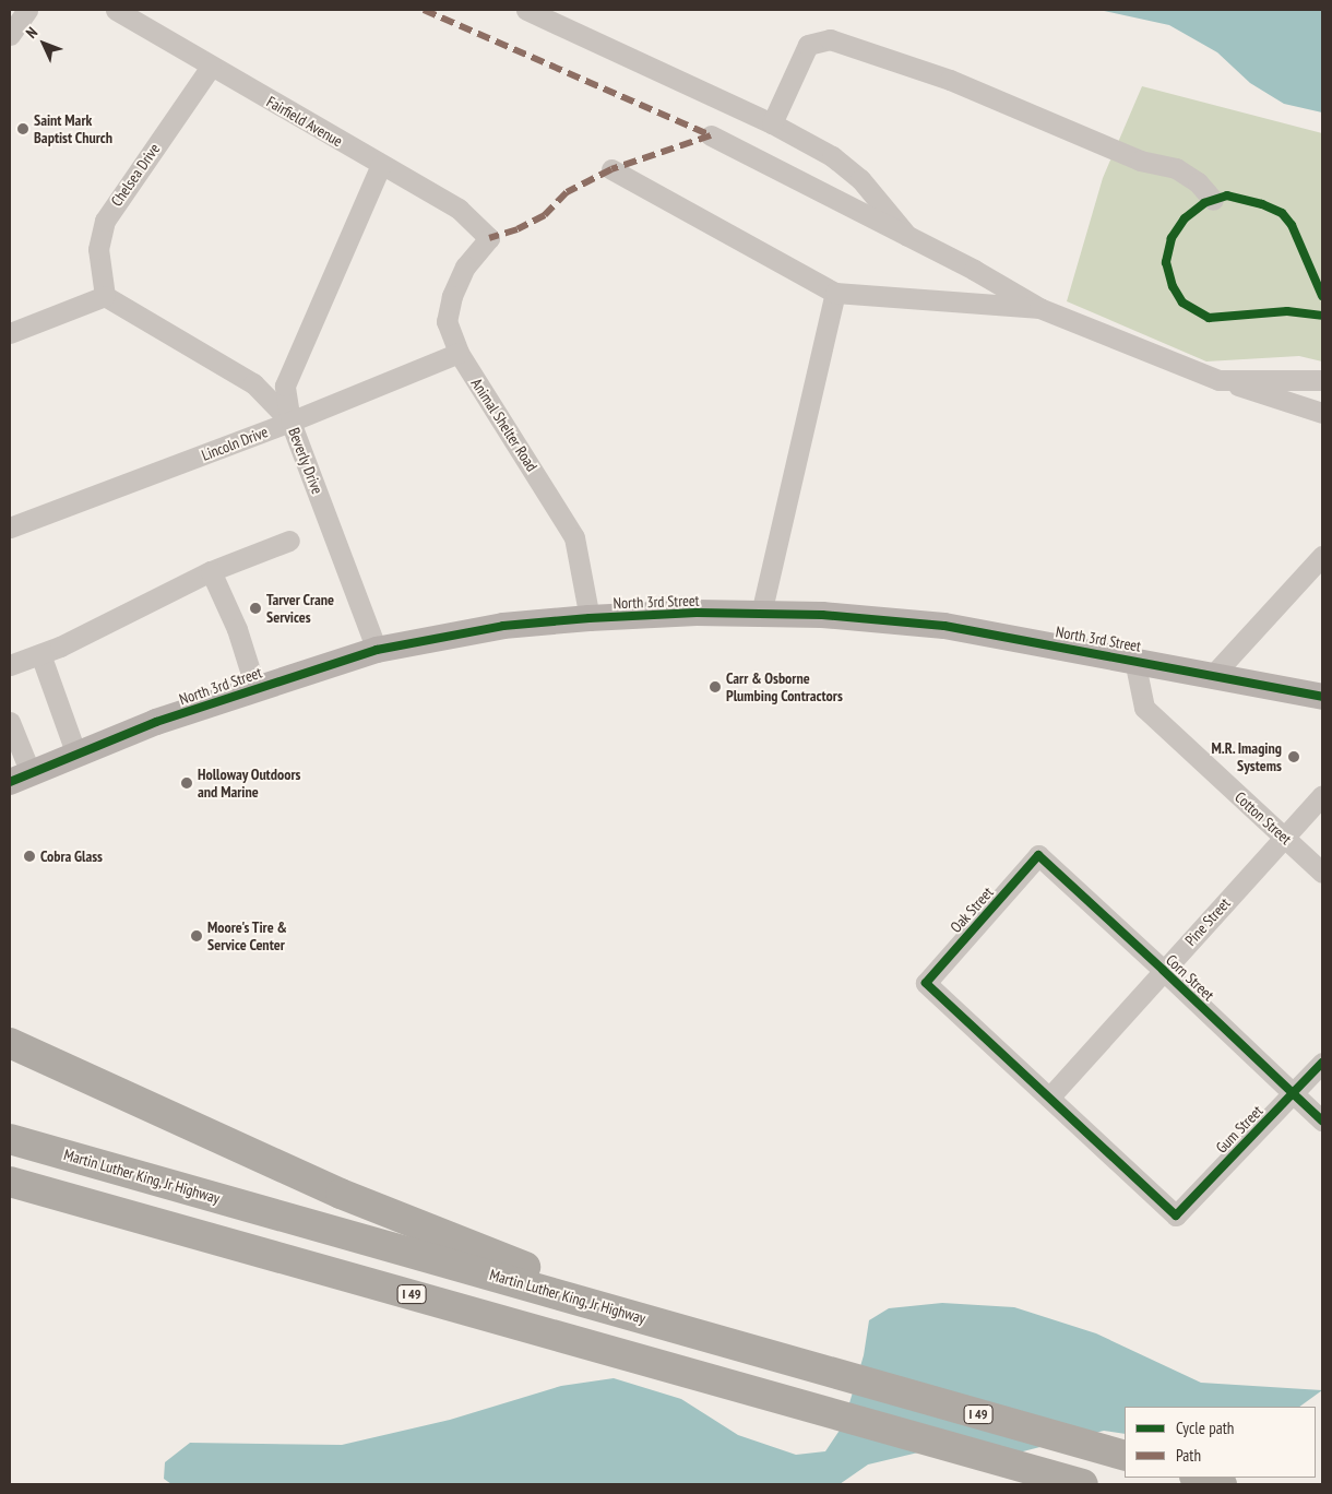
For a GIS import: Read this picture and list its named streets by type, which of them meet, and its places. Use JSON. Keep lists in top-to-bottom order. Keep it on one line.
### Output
{"streets":{"highway":["Martin Luther King, Jr Highway","I 49"],"main road":["North 3rd Street"],"street":["Fairfield Avenue","Chelsea Drive","Animal Shelter Road","Lincoln Drive","Beverly Drive","Cotton Street","Oak Street","Pine Street","Corn Street","Gum Street"]},"crossings":[["Fairfield Avenue","Chelsea Drive"],["Fairfield Avenue","Animal Shelter Road"],["Chelsea Drive","Beverly Drive"],["Animal Shelter Road","Lincoln Drive"],["Animal Shelter Road","North 3rd Street"],["Lincoln Drive","Beverly Drive"],["Beverly Drive","North 3rd Street"],["North 3rd Street","Cotton Street"],["Cotton Street","Pine Street"],["Oak Street","Pine Street"],["Oak Street","Corn Street"],["Oak Street","Gum Street"],["Pine Street","Corn Street"],["Pine Street","Gum Street"],["Corn Street","Gum Street"]],"places":["Saint Mark Baptist Church","Tarver Crane Services","Carr & Osborne Plumbing Contractors","M.R. Imaging Systems","Holloway Outdoors and Marine","Cobra Glass","Moore's Tire & Service Center"],"legend":["Cycle path","Path"],"north":"top left"}
